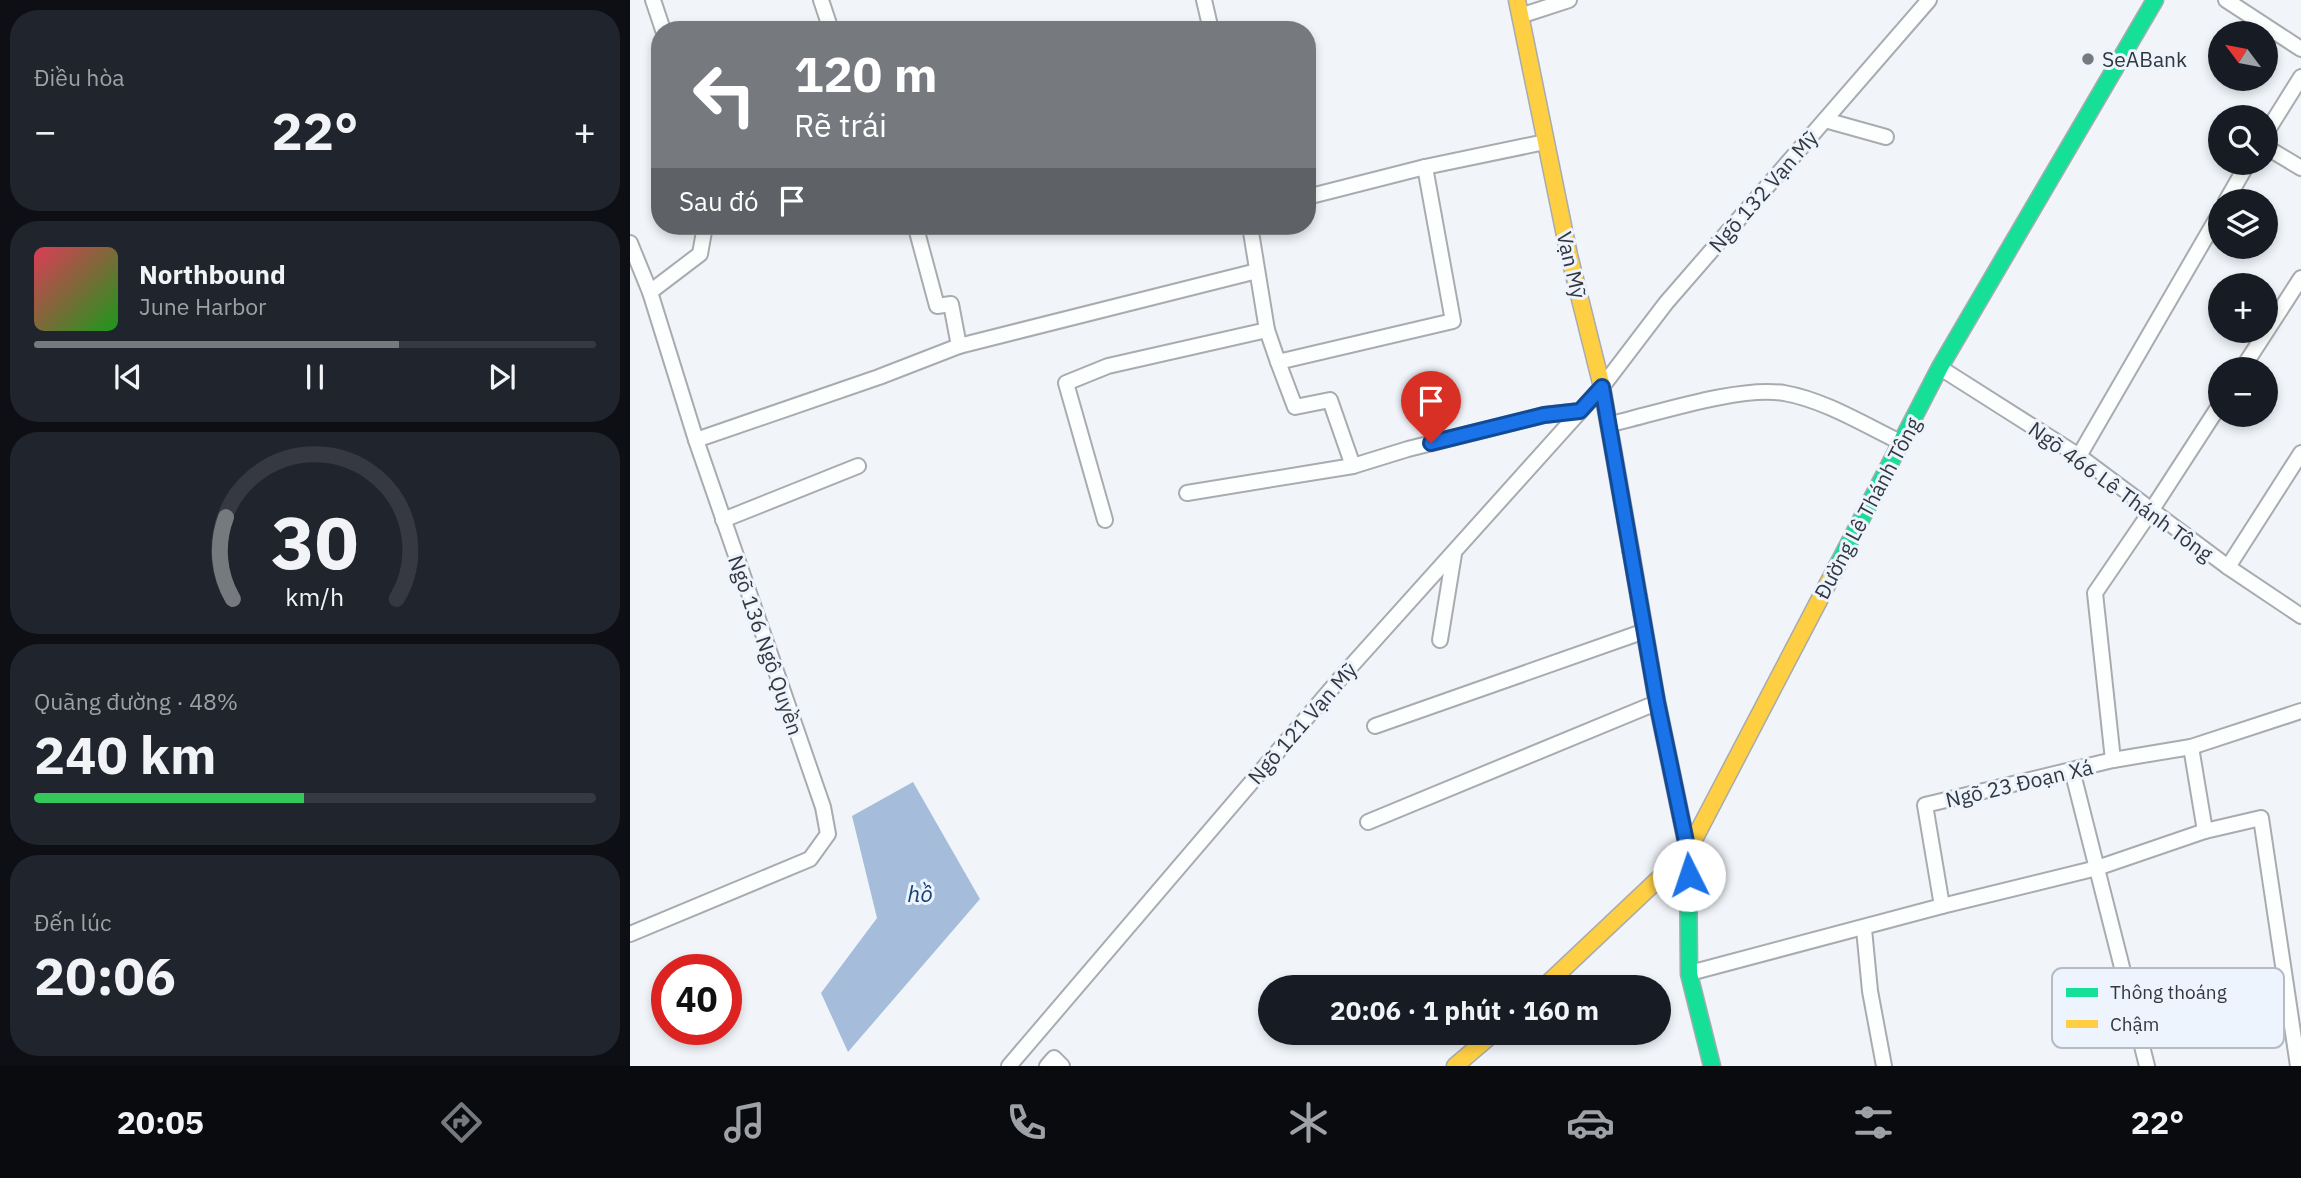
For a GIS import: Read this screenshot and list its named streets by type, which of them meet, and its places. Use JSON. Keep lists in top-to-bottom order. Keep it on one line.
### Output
{"streets":{"main road":["Vạn Mỹ","Đường Lê Thánh Tông"],"lane":["Ngõ 132 Vạn Mỹ","Ngõ 466 Lê Thánh Tông","Ngõ 136 Ngô Quyền","Ngõ 121 Vạn Mỹ","Ngõ 23 Đoạn Xá"]},"crossings":[["Ngõ 132 Vạn Mỹ","Vạn Mỹ"],["Ngõ 132 Vạn Mỹ","Ngõ 121 Vạn Mỹ"],["Vạn Mỹ","Đường Lê Thánh Tông"],["Vạn Mỹ","Ngõ 121 Vạn Mỹ"],["Ngõ 466 Lê Thánh Tông","Đường Lê Thánh Tông"]],"water":["hồ"],"places":["SeABank"],"legend":["Thông thoáng","Chậm"],"north":"top left","page":{"tile":["Điều hòa",["Quãng đường · 48%","240 km"],["Đến lúc","20:06"]],"map_buttons":["+","−"],"turn":["120 m","Rẽ trái"],"heat":["−","22°","+"],"then":"Sau đó","song":["Northbound","June Harbor"],"limit":"40","trip":"20:06 · 1 phút · 160 m","tabs":["20:05","22°"],"gauge":["30","km/h"]}}
